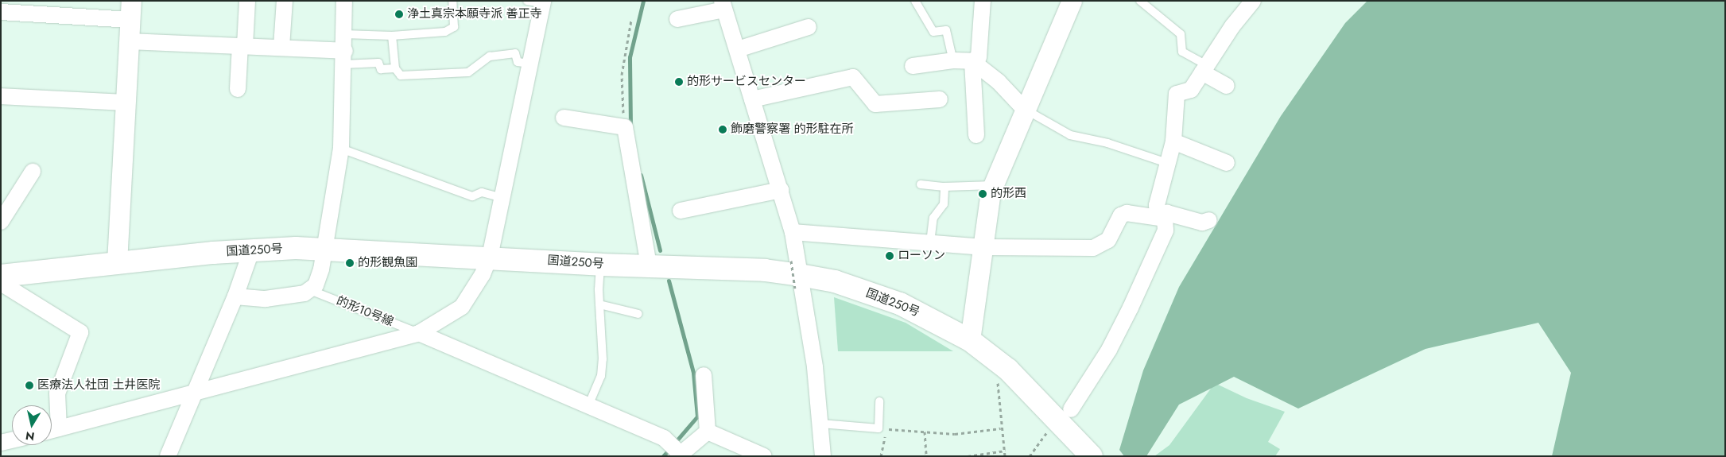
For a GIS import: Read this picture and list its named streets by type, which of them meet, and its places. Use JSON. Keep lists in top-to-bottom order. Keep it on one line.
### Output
{"streets":{"highway":["国道250号"],"lane":["的形10号線"]},"places":["浄土真宗本願寺派 善正寺","的形サービスセンター","飾磨警察署 的形駐在所","的形西","ローソン","的形観魚園","医療法人社団 土井医院"],"north":"bottom"}
